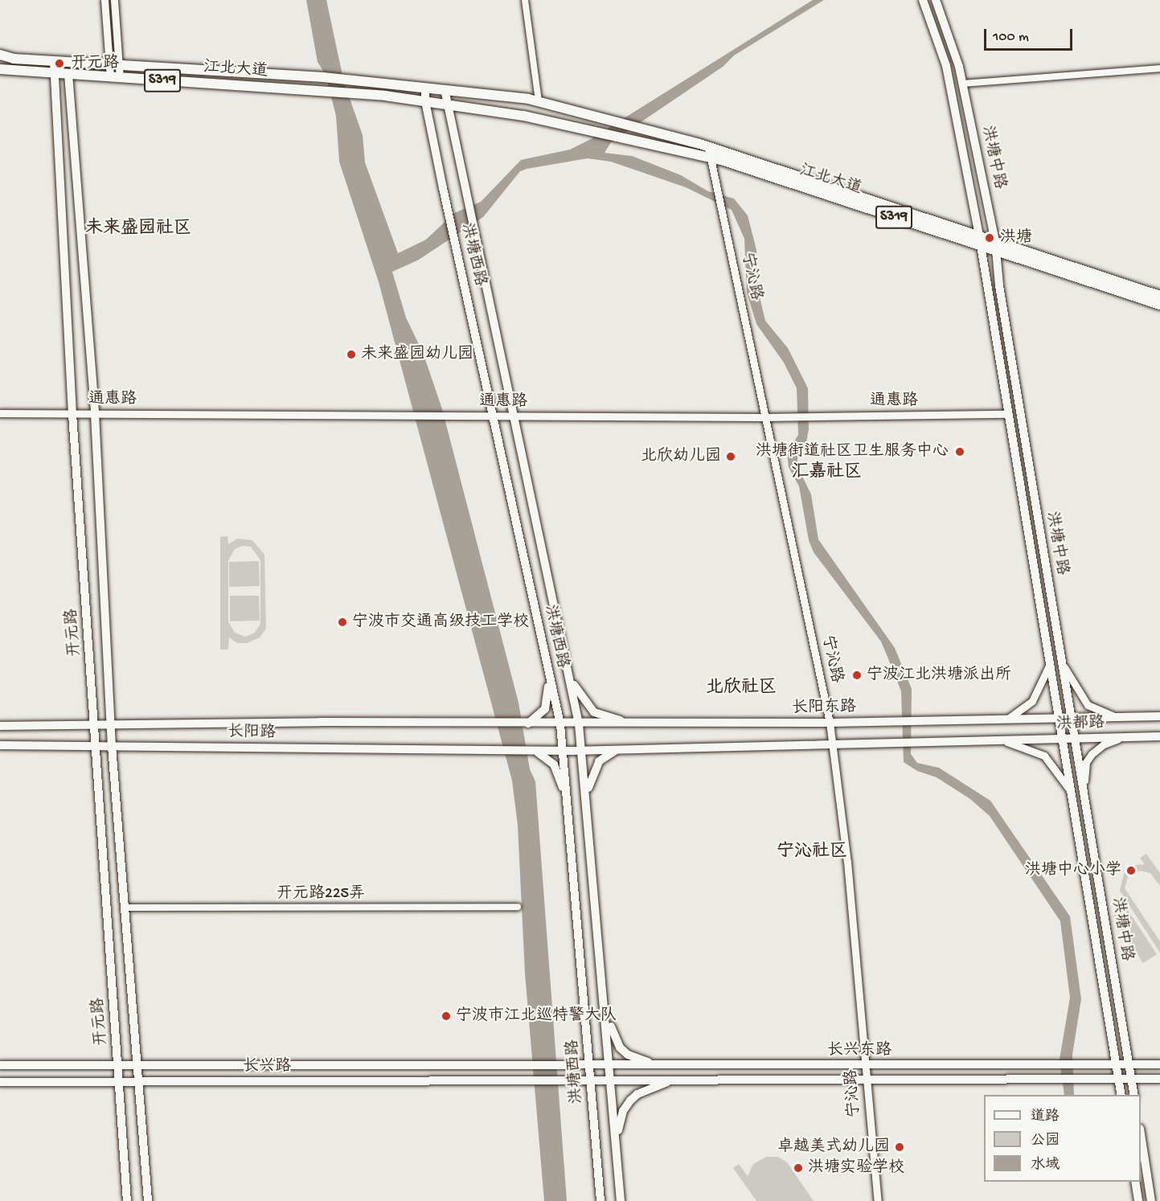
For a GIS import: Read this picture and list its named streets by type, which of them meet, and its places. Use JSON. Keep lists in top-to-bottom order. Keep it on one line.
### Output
{"streets":{"main road":["江北大道","S319","洪塘中路","洪塘西路","开元路","长阳东路","洪都路","长阳路","长兴东路","长兴路"],"street":["宁沁路","通惠路","开元路225弄"]},"crossings":[["江北大道","洪塘中路"],["江北大道","洪塘西路"],["江北大道","宁沁路"],["江北大道","开元路"],["洪塘中路","通惠路"],["洪塘中路","洪都路"],["洪塘中路","长兴东路"],["洪塘西路","通惠路"],["洪塘西路","长阳东路"],["洪塘西路","长兴东路"],["宁沁路","通惠路"],["宁沁路","长阳东路"],["宁沁路","长兴东路"],["通惠路","开元路"],["开元路","长阳路"],["开元路","开元路225弄"],["开元路","长兴路"],["长阳东路","洪都路"],["长阳东路","长阳路"],["长兴东路","长兴路"]],"districts":["未来盛园社区","汇嘉社区","北欣社区","宁沁社区"],"places":["开元路","洪塘","未来盛园幼儿园","洪塘街道社区卫生服务中心","北欣幼儿园","宁波市交通高级技工学校","宁波江北洪塘派出所","洪塘中心小学","宁波市江北巡特警大队","卓越美式幼儿园","洪塘实验学校"],"legend":["道路","公园","水域"],"scale_bar":"100 m"}
